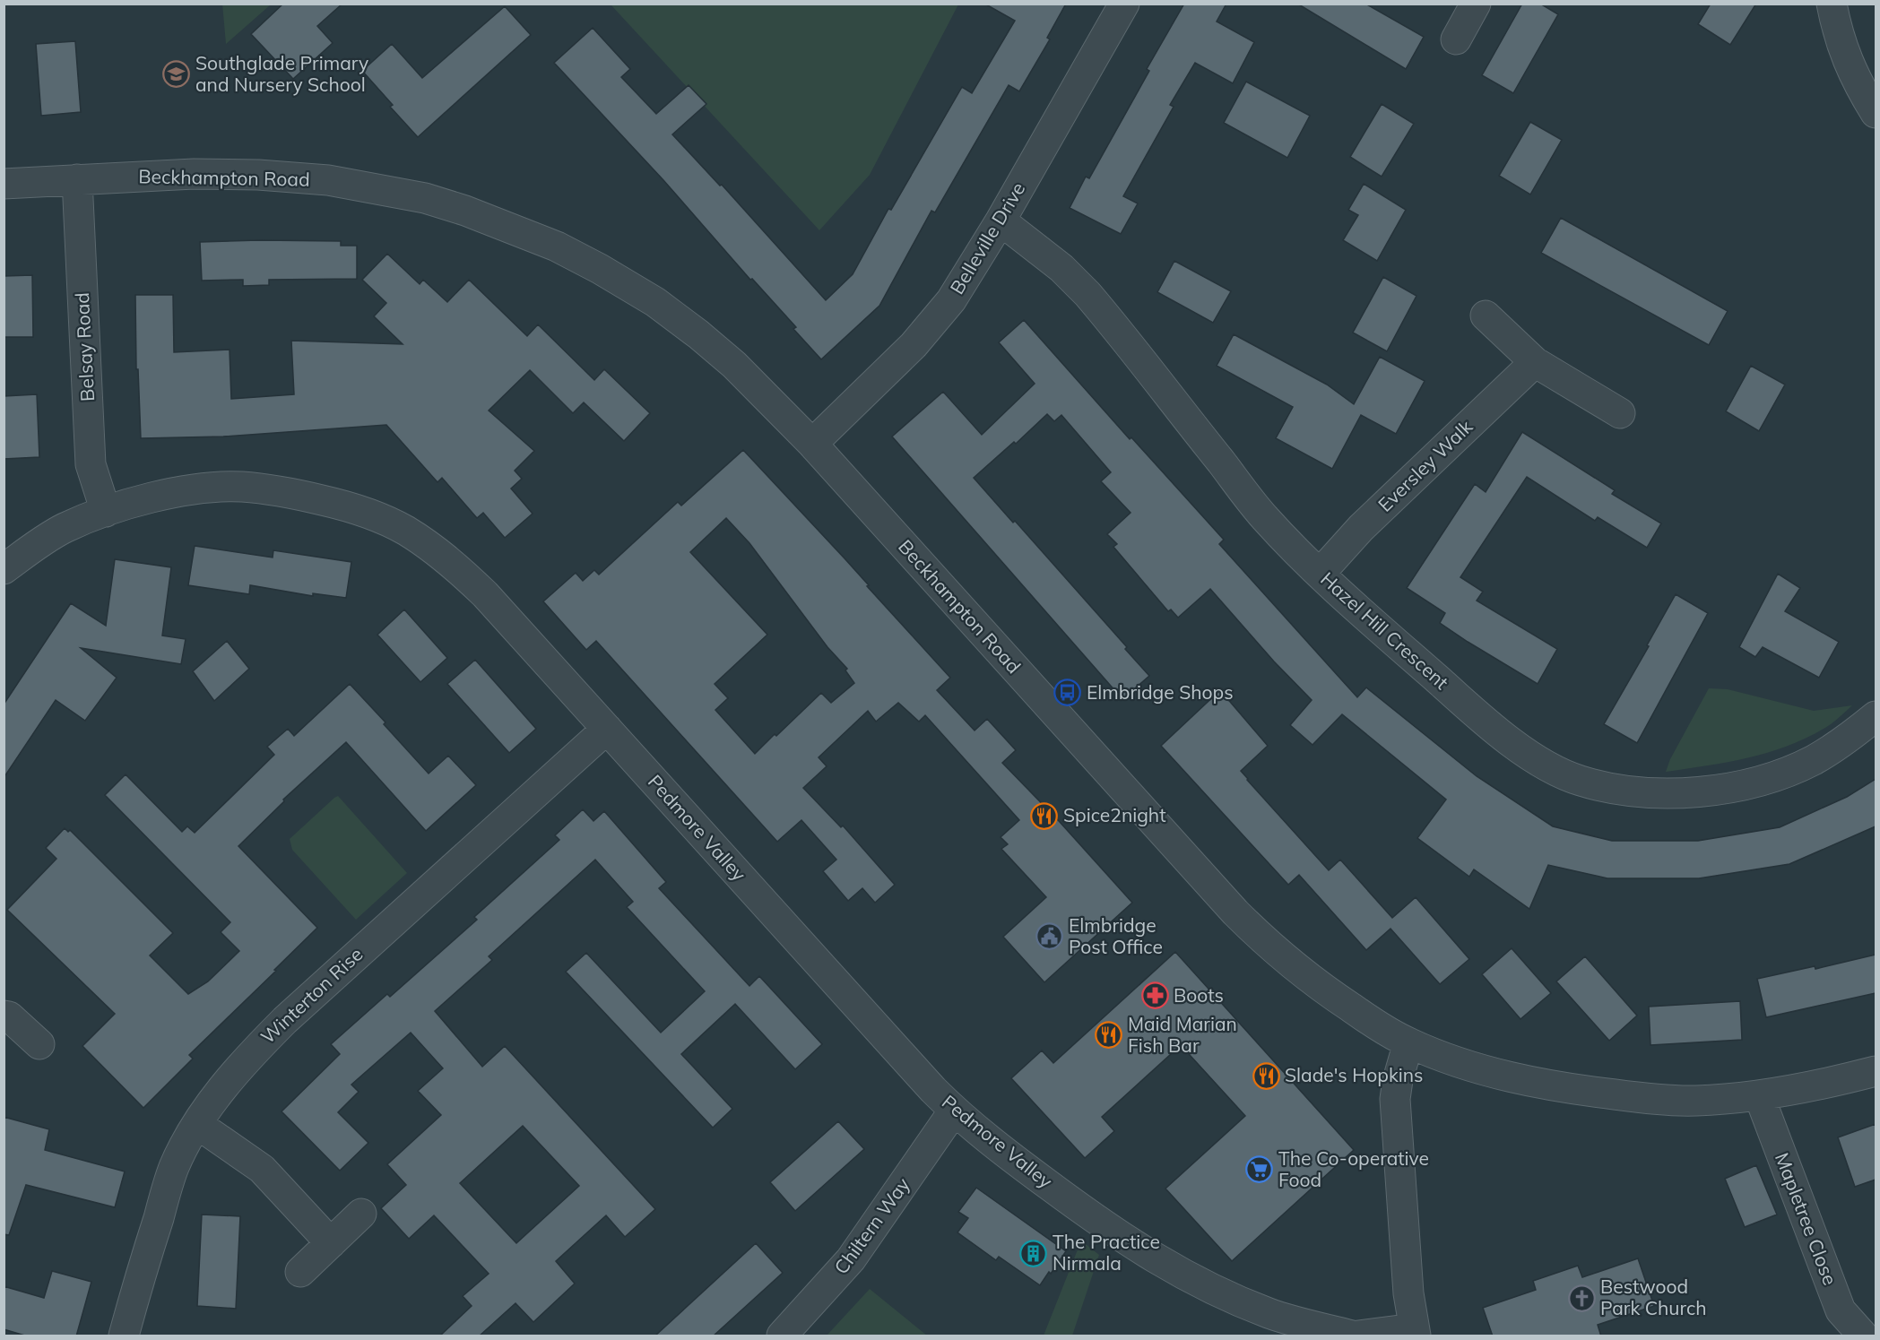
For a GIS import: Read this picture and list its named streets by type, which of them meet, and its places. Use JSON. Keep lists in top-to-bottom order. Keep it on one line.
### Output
{"streets":{"street":["Beckhampton Road","Belleville Drive","Belsay Road","Eversley Walk","Hazel Hill Crescent","Pedmore Valley","Winterton Rise","Mapletree Close","Chiltern Way"]},"crossings":[["Beckhampton Road","Belleville Drive"],["Beckhampton Road","Belsay Road"],["Beckhampton Road","Mapletree Close"],["Belleville Drive","Hazel Hill Crescent"],["Belsay Road","Pedmore Valley"],["Eversley Walk","Hazel Hill Crescent"],["Pedmore Valley","Winterton Rise"],["Pedmore Valley","Chiltern Way"]],"places":{"school or university":["Southglade Primary and Nursery School"],"bus stop":["Elmbridge Shops"],"restaurant":["Spice2night","Maid Marian Fish Bar","Slade's Hopkins"],"public building":["Elmbridge Post Office"],"pharmacy":["Boots"],"supermarket":["The Co-operative Food"],"building":["The Practice Nirmala"],"church":["Bestwood Park Church"]}}
